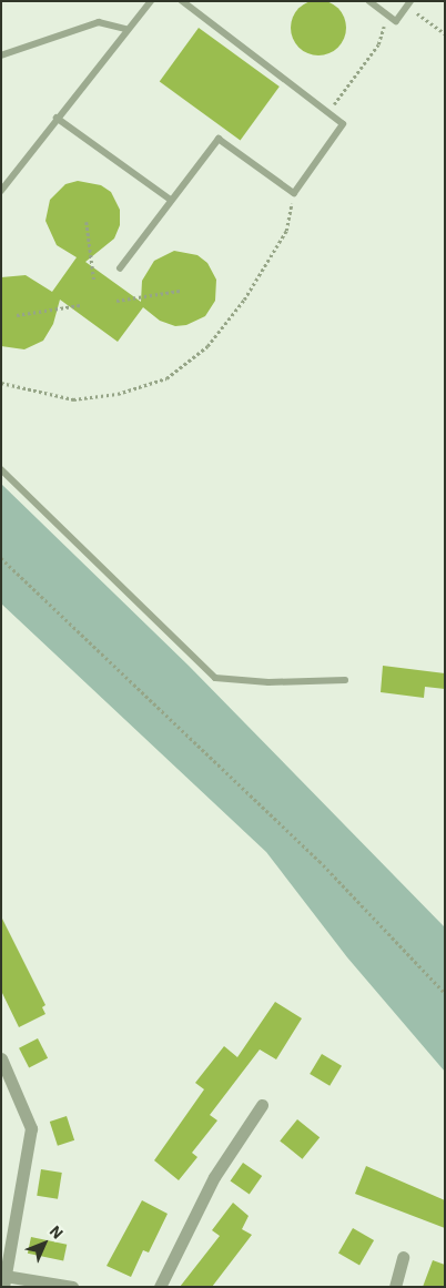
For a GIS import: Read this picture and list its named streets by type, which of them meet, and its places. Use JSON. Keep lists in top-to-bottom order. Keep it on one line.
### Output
{"north":"top right"}
